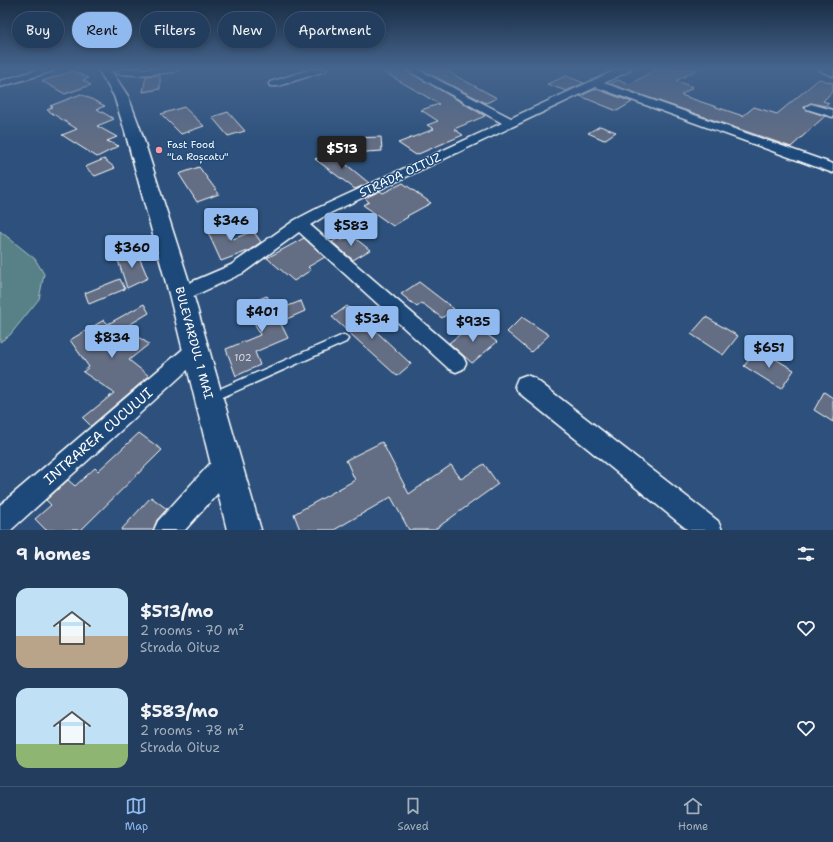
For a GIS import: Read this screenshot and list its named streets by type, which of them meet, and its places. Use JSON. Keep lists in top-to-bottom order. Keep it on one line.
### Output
{"streets":{"main road":["BULEVARDUL 1 MAI"],"street":["STRADA OITUZ","INTRAREA CUCULUI"]},"crossings":[["STRADA OITUZ","BULEVARDUL 1 MAI"],["BULEVARDUL 1 MAI","INTRAREA CUCULUI"]],"places":["Fast Food \"La Roșcatu\""],"house_numbers":["102"],"page":{"chip":["Buy","Rent","Filters","New","Apartment"],"price":["$513","$346","$583","$360","$401","$534","$935","$834","$651"],"heading":"9 homes","list":[{"name":"$513/mo","note":"2 rooms · 70 m² · Strada Oituz"},{"name":"$583/mo","note":"2 rooms · 78 m² · Strada Oituz"}],"tabs":["Map","Saved","Home"]}}
